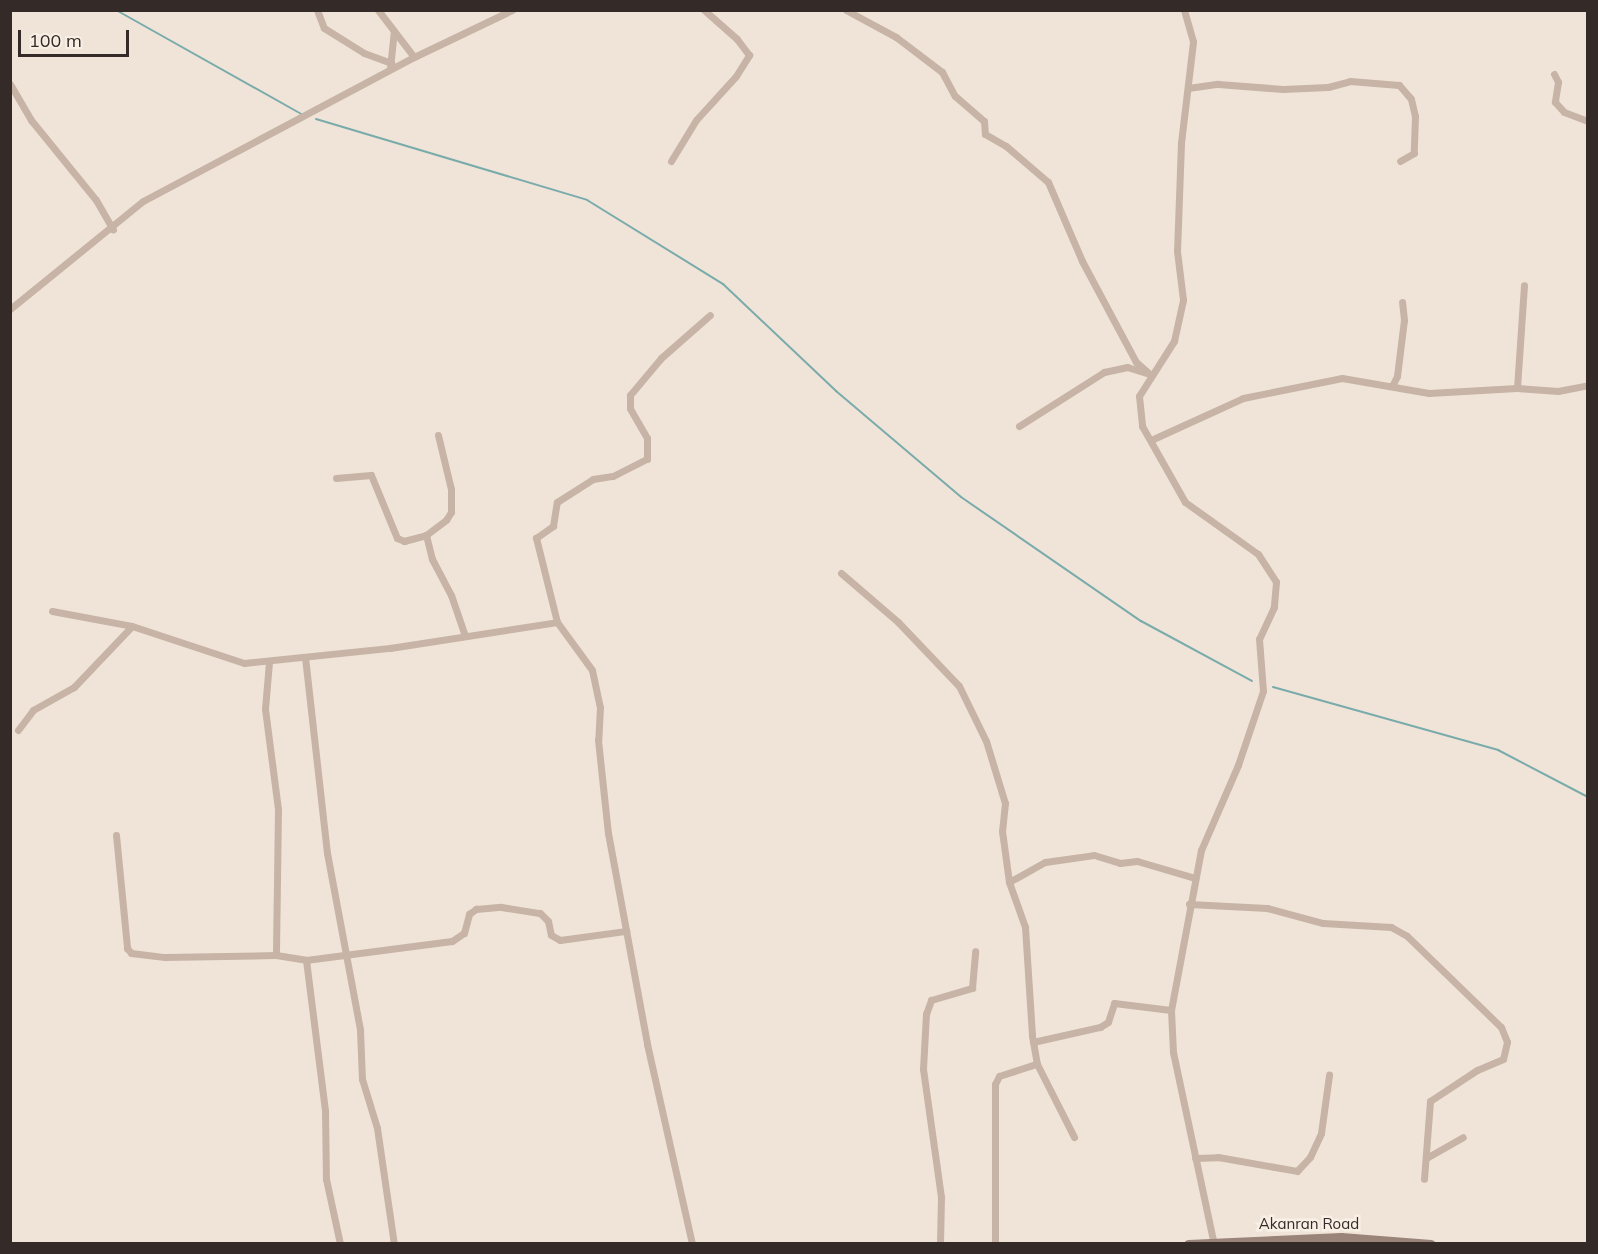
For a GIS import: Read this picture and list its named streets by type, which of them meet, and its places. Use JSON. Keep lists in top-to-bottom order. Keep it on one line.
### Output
{"streets":{"main road":["Akanran Road"]},"scale_bar":"100 m"}
